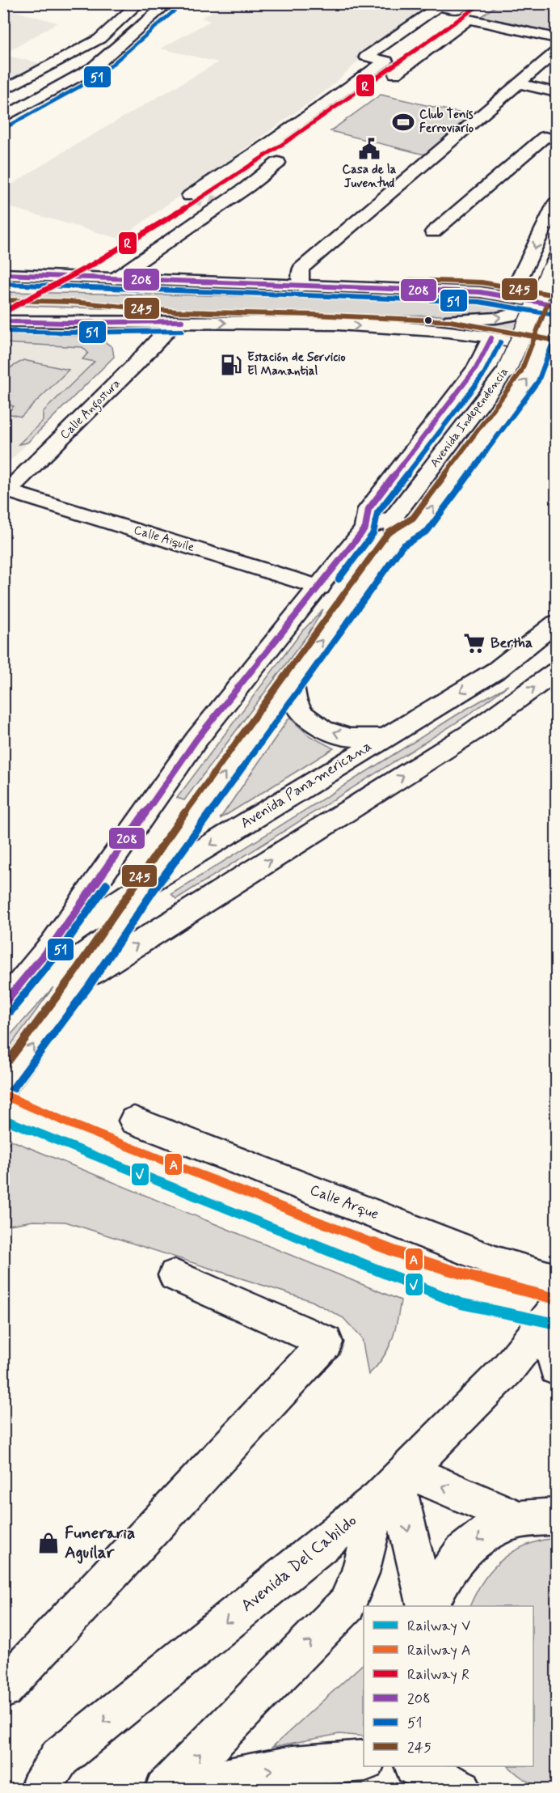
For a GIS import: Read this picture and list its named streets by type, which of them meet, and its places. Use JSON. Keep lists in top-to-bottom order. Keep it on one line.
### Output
{"streets":{"main road":["Calle Angostura","Avenida Independencia","Calle Aiquile","Avenida Panamericana","Calle Arque","Avenida Del Cabildo"]},"crossings":[["Calle Angostura","Calle Aiquile"]],"places":{"sports":["Club Tenis Ferroviario"],"public building":["Casa de la Juventud"],"fuel station":["Estación de Servicio El Manantial"],"supermarket":["Bertha"],"shop":["Funeraria Aguilar"]},"lines":["rail line R","transit line 51","transit line 208","transit line 245","rail line A","rail line V"],"legend":["Railway V","Railway A","Railway R","208","51","245"]}
